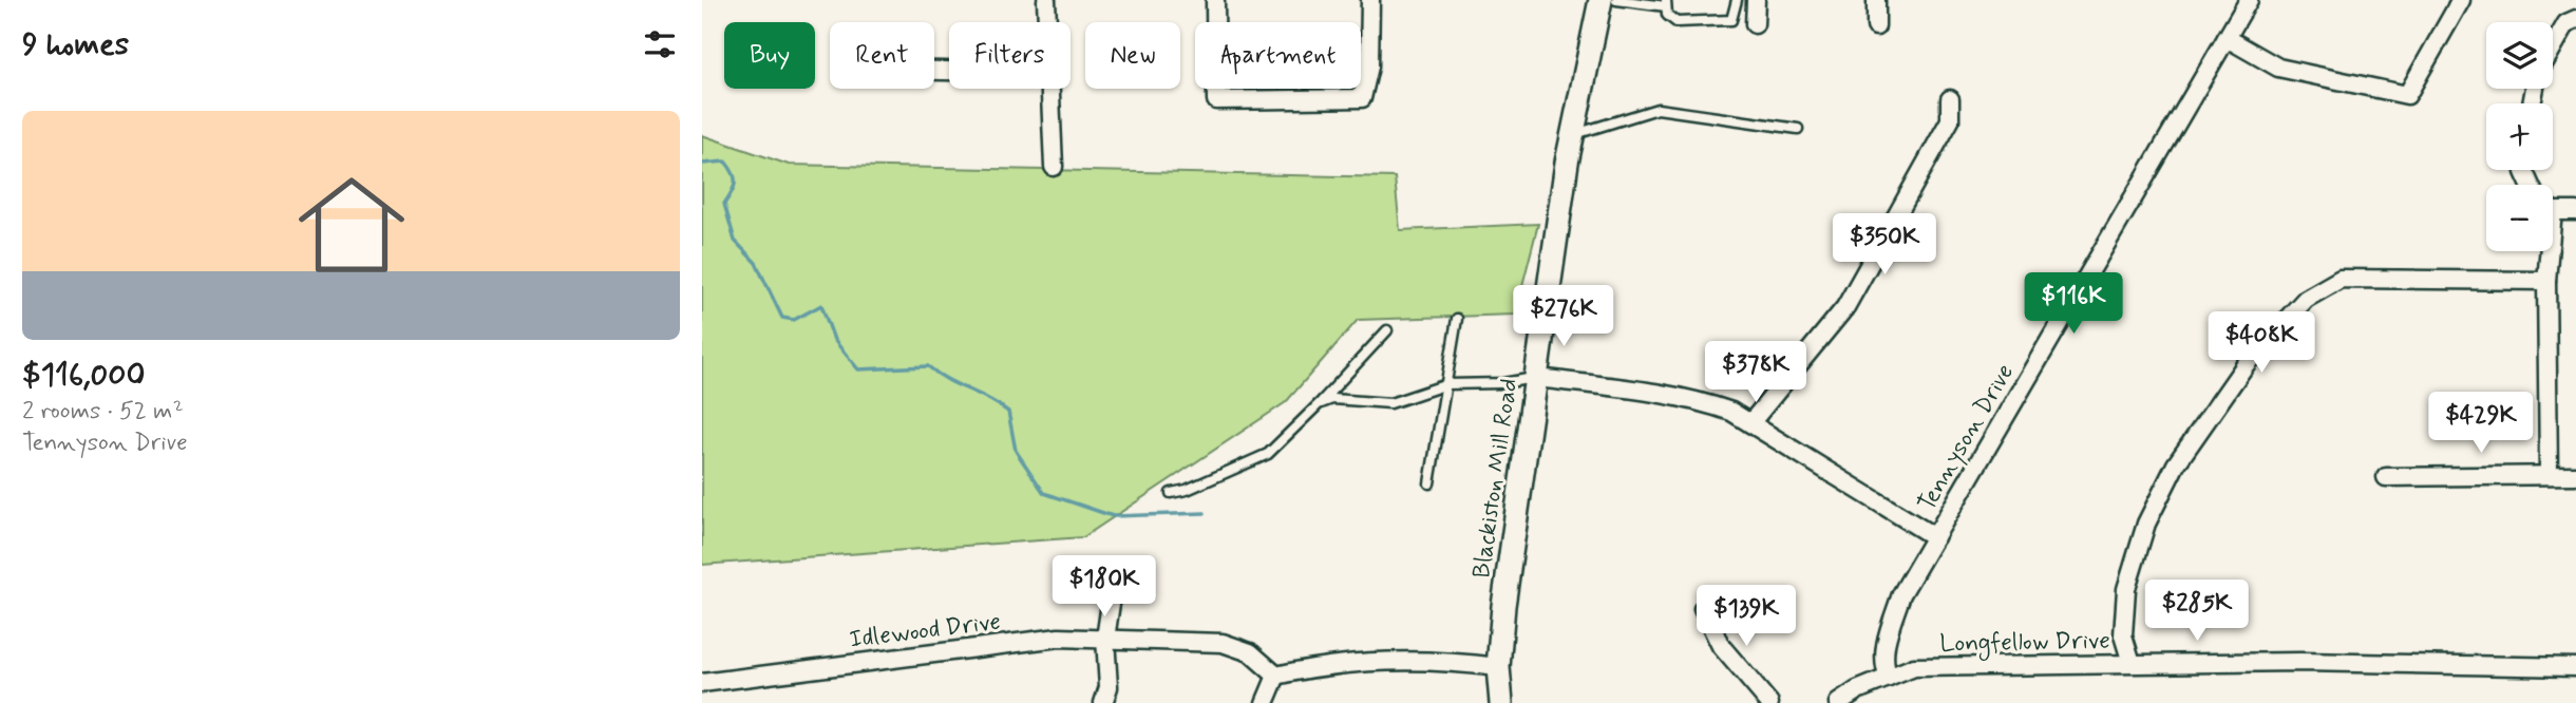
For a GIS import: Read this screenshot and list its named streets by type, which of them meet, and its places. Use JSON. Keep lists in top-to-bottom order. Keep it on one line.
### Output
{"streets":{"main road":["Blackiston Mill Road"],"street":["Tennyson Drive","Idlewood Drive","Longfellow Drive"]},"crossings":[["Tennyson Drive","Longfellow Drive"]],"page":{"heading":"9 homes","map_buttons":["+","−"],"chip":["Buy","Rent","Filters","New","Apartment"],"list":[{"name":"$116,000","note":"2 rooms · 52 m² · Tennyson Drive"}],"price":["$350K","$116K","$276K","$408K","$378K","$429K","$180K","$285K","$139K"]}}
